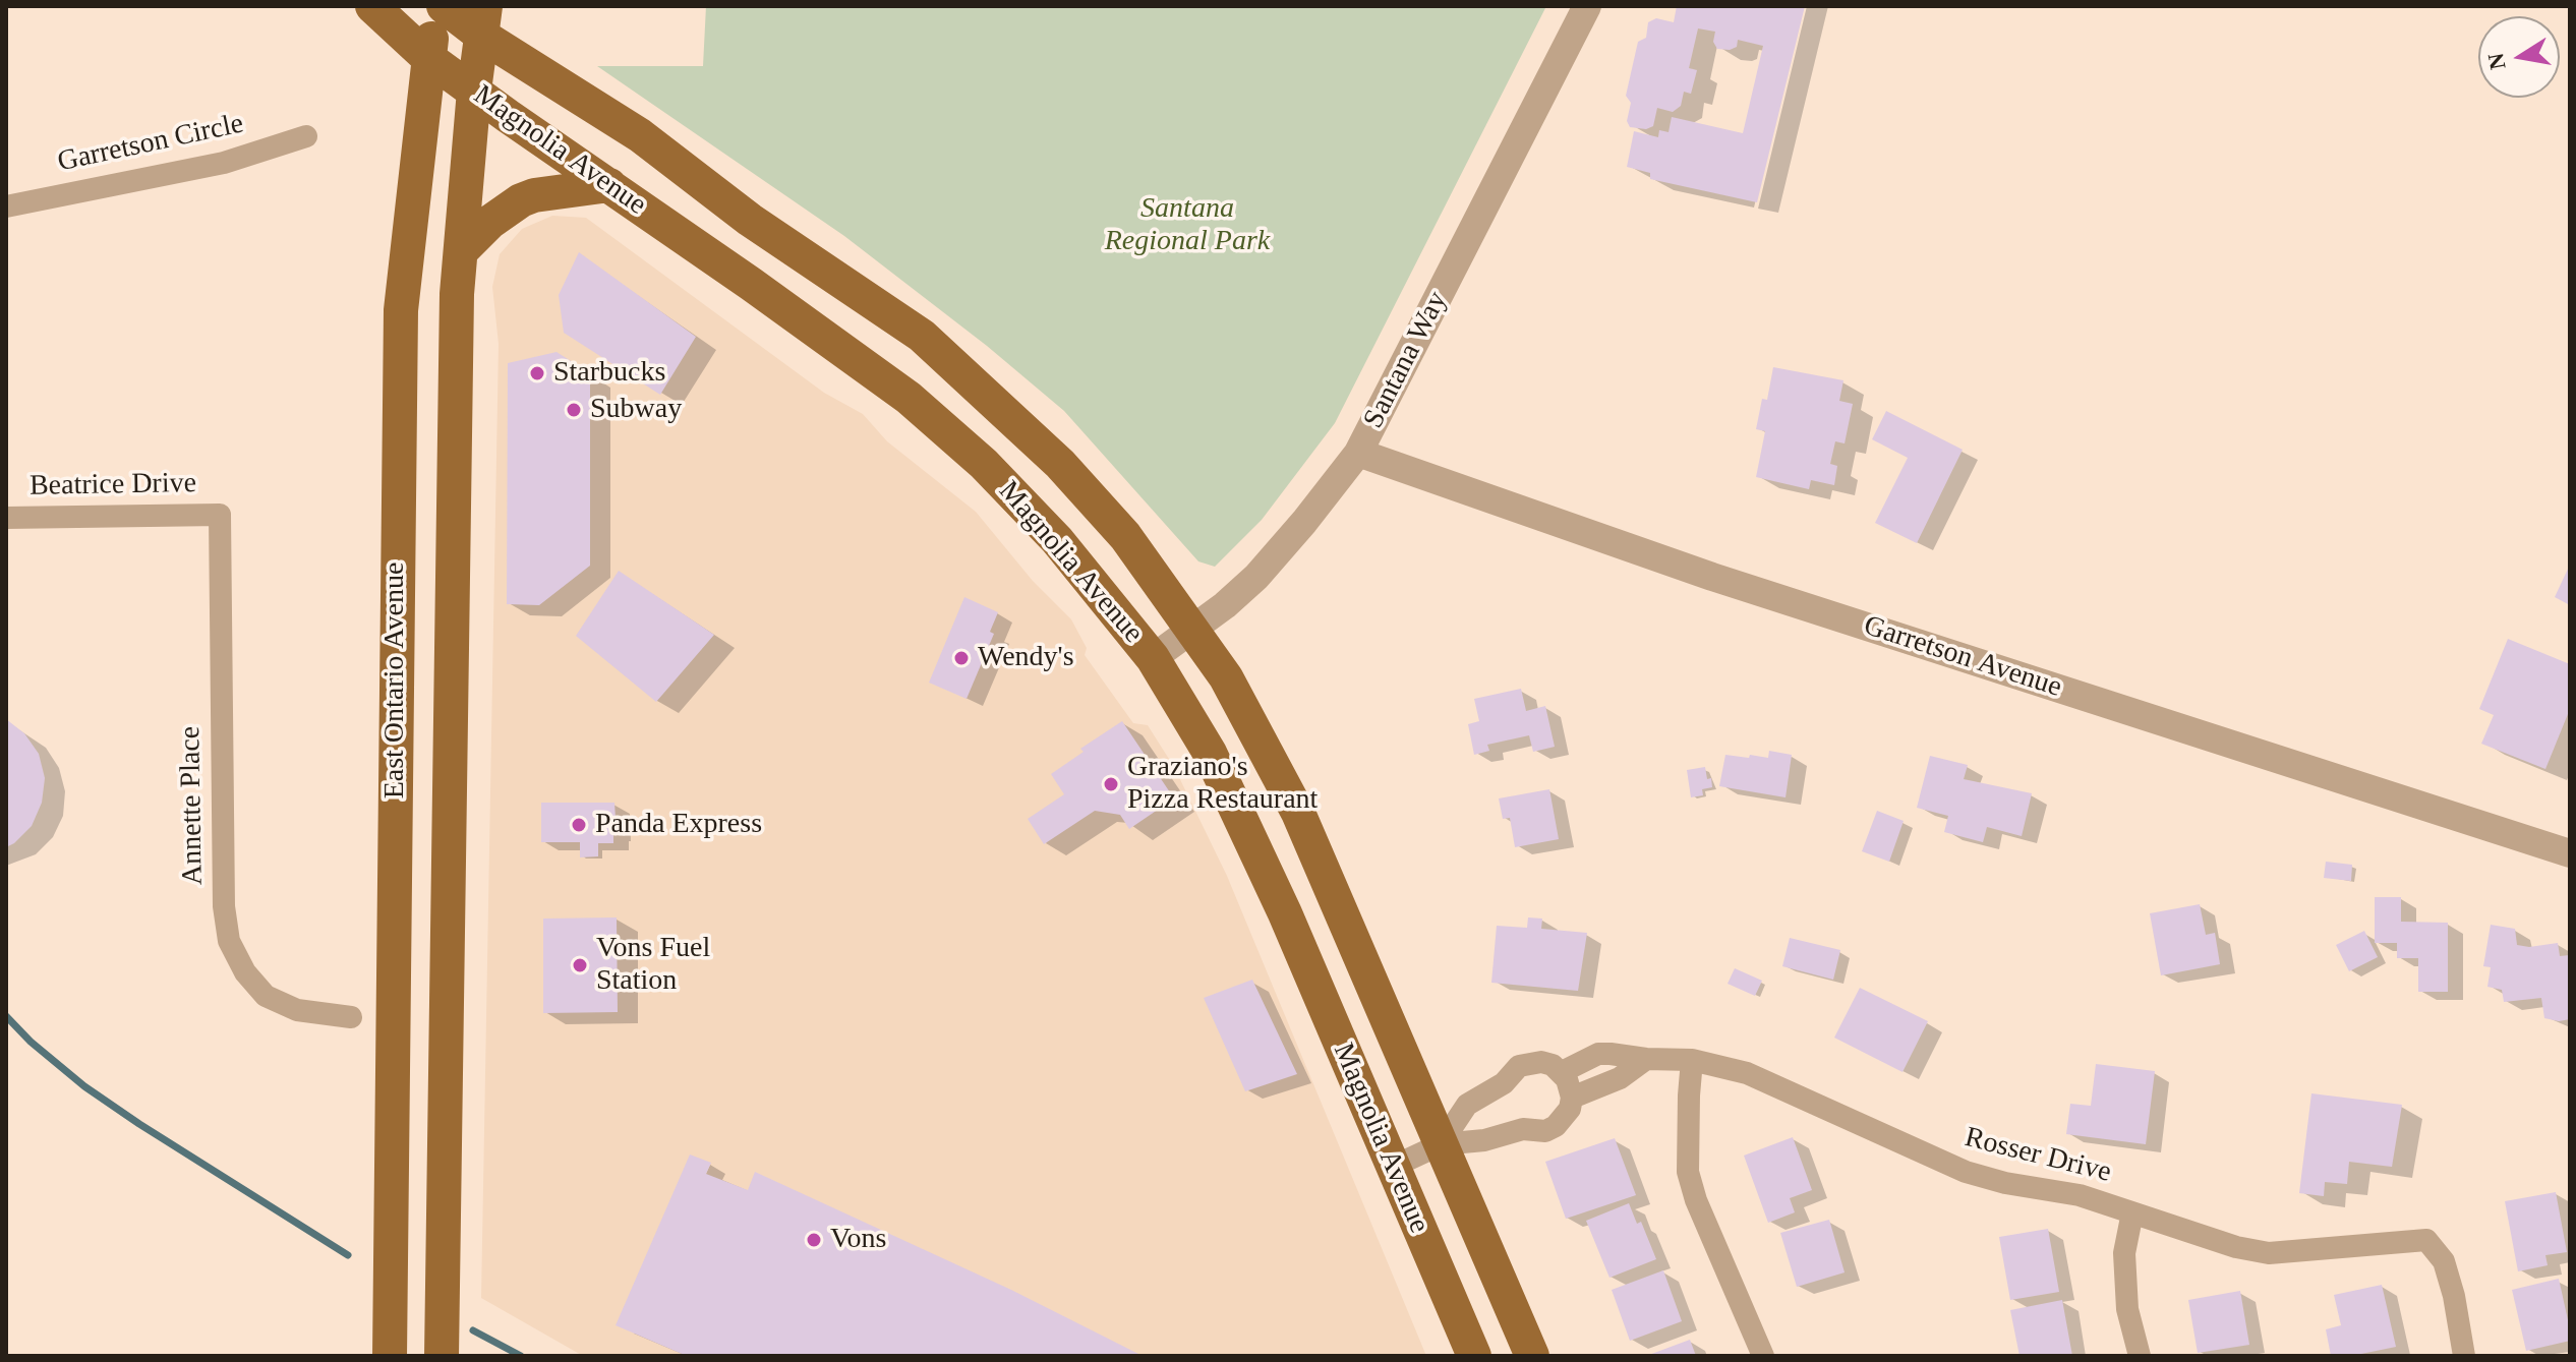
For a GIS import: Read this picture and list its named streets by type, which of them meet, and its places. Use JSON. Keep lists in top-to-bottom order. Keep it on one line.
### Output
{"streets":{"main road":["Magnolia Avenue","East Ontario Avenue"],"street":["Garretson Circle","Santana Way","Beatrice Drive","Garretson Avenue","Annette Place","Rosser Drive"]},"crossings":[["Magnolia Avenue","Santana Way"],["Magnolia Avenue","East Ontario Avenue"],["Santana Way","Garretson Avenue"],["Beatrice Drive","Annette Place"]],"parks":["Santana Regional Park"],"places":["Starbucks","Subway","Wendy's","Graziano's Pizza Restaurant","Panda Express","Vons Fuel Station","Vons"],"north":"left"}
